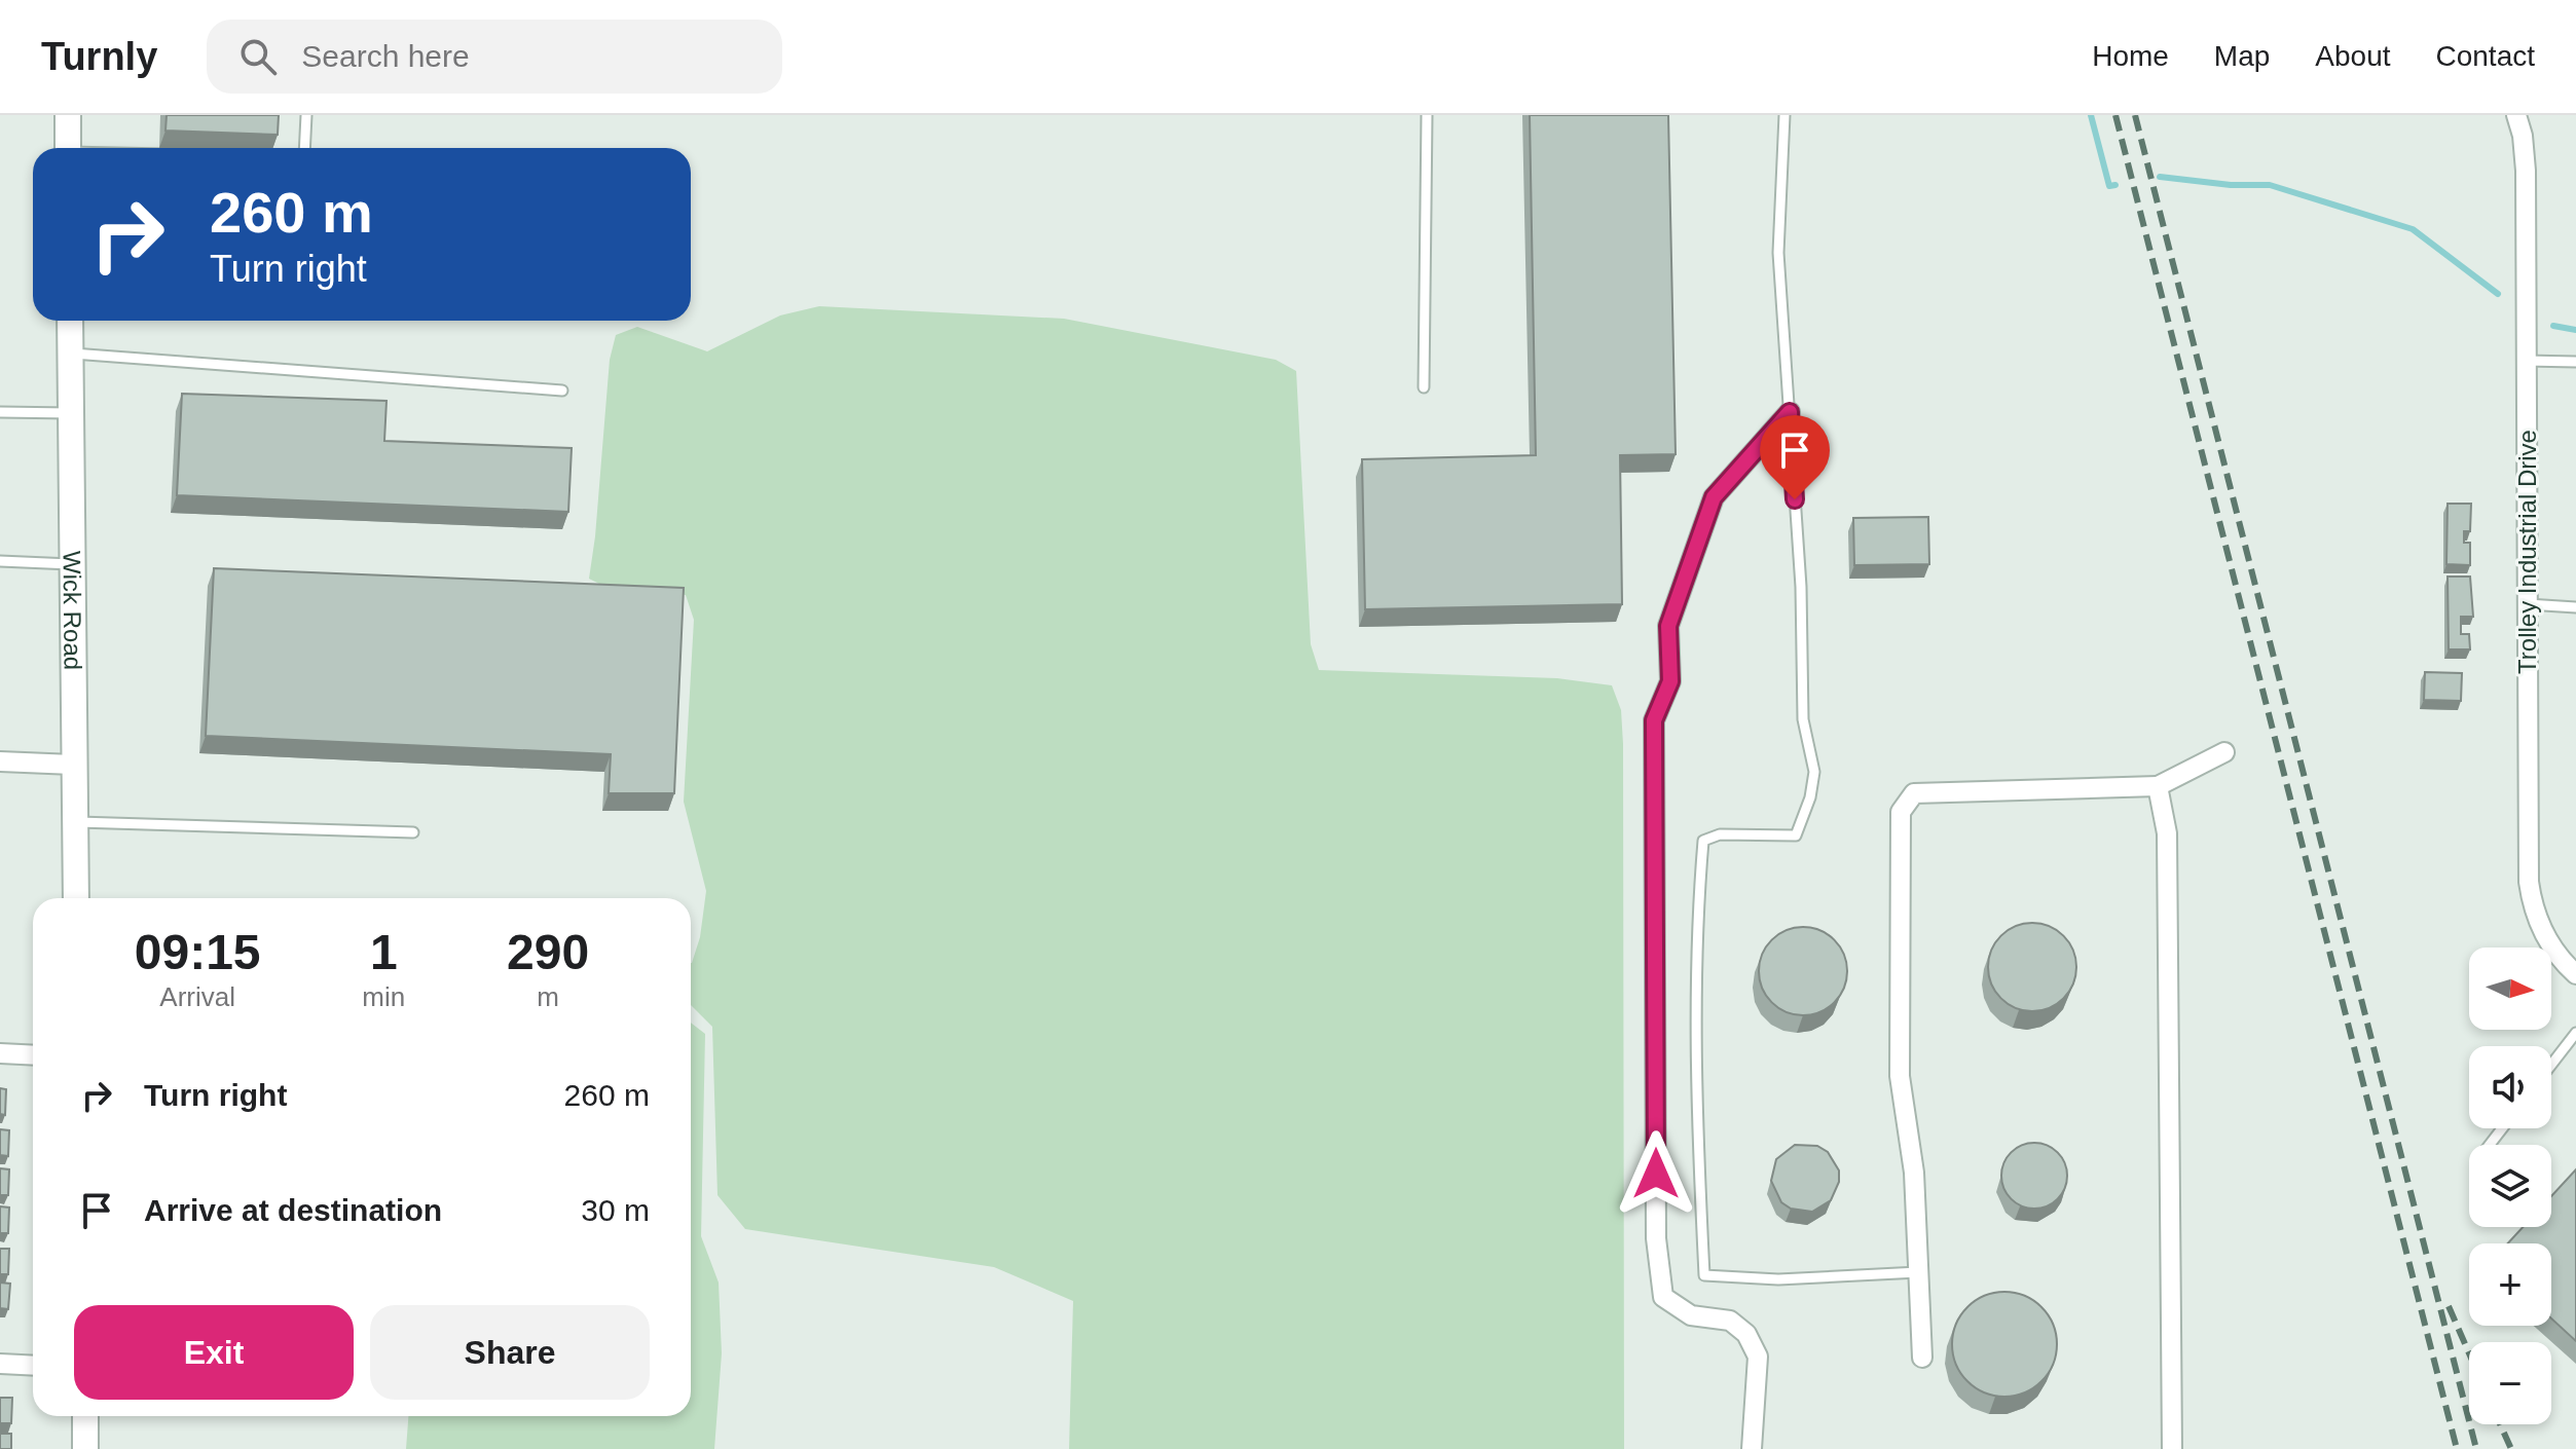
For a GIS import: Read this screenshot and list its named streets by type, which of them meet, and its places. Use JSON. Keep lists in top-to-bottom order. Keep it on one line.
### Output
{"streets":{"street":["Trolley Industrial Drive","Wick Road"]},"north":"right","page":{"header":"Turnly","search":"Search here","nav":["Home","Map","About","Contact"],"turn":["260 m","Turn right"],"eta":["09:15","Arrival","1","min","290","m"],"map_buttons":["+","−"],"list":[{"name":"Turn right","value":"260 m"},{"name":"Arrive at destination","value":"30 m"}],"buttons":["Exit","Share"]}}
